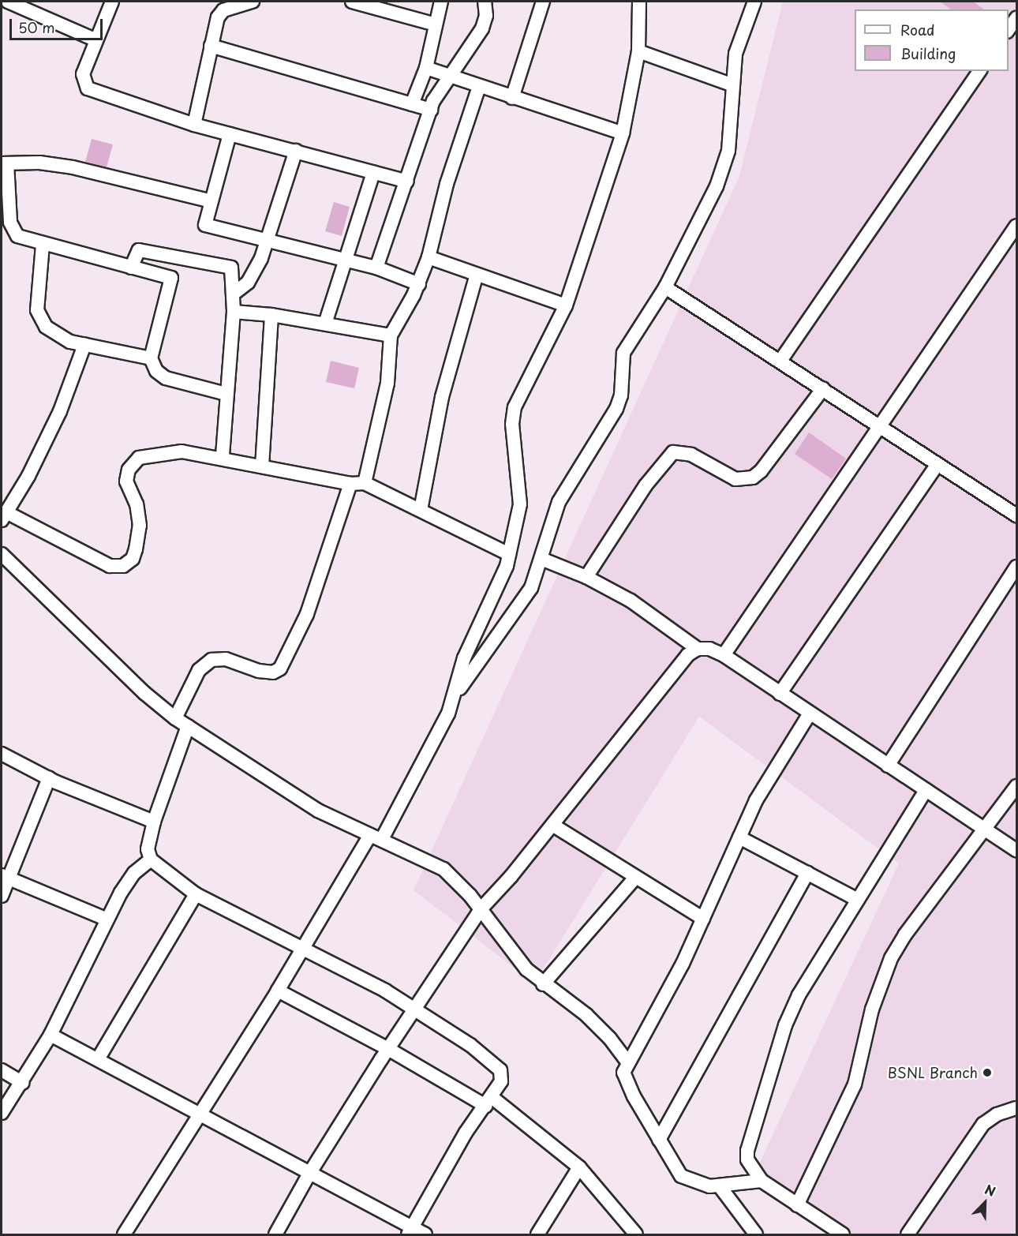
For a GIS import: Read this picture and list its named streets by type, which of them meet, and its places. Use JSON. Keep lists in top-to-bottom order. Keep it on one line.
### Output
{"places":["BSNL Branch"],"legend":["Road","Building"],"scale_bar":"50 m","north":"top right"}
